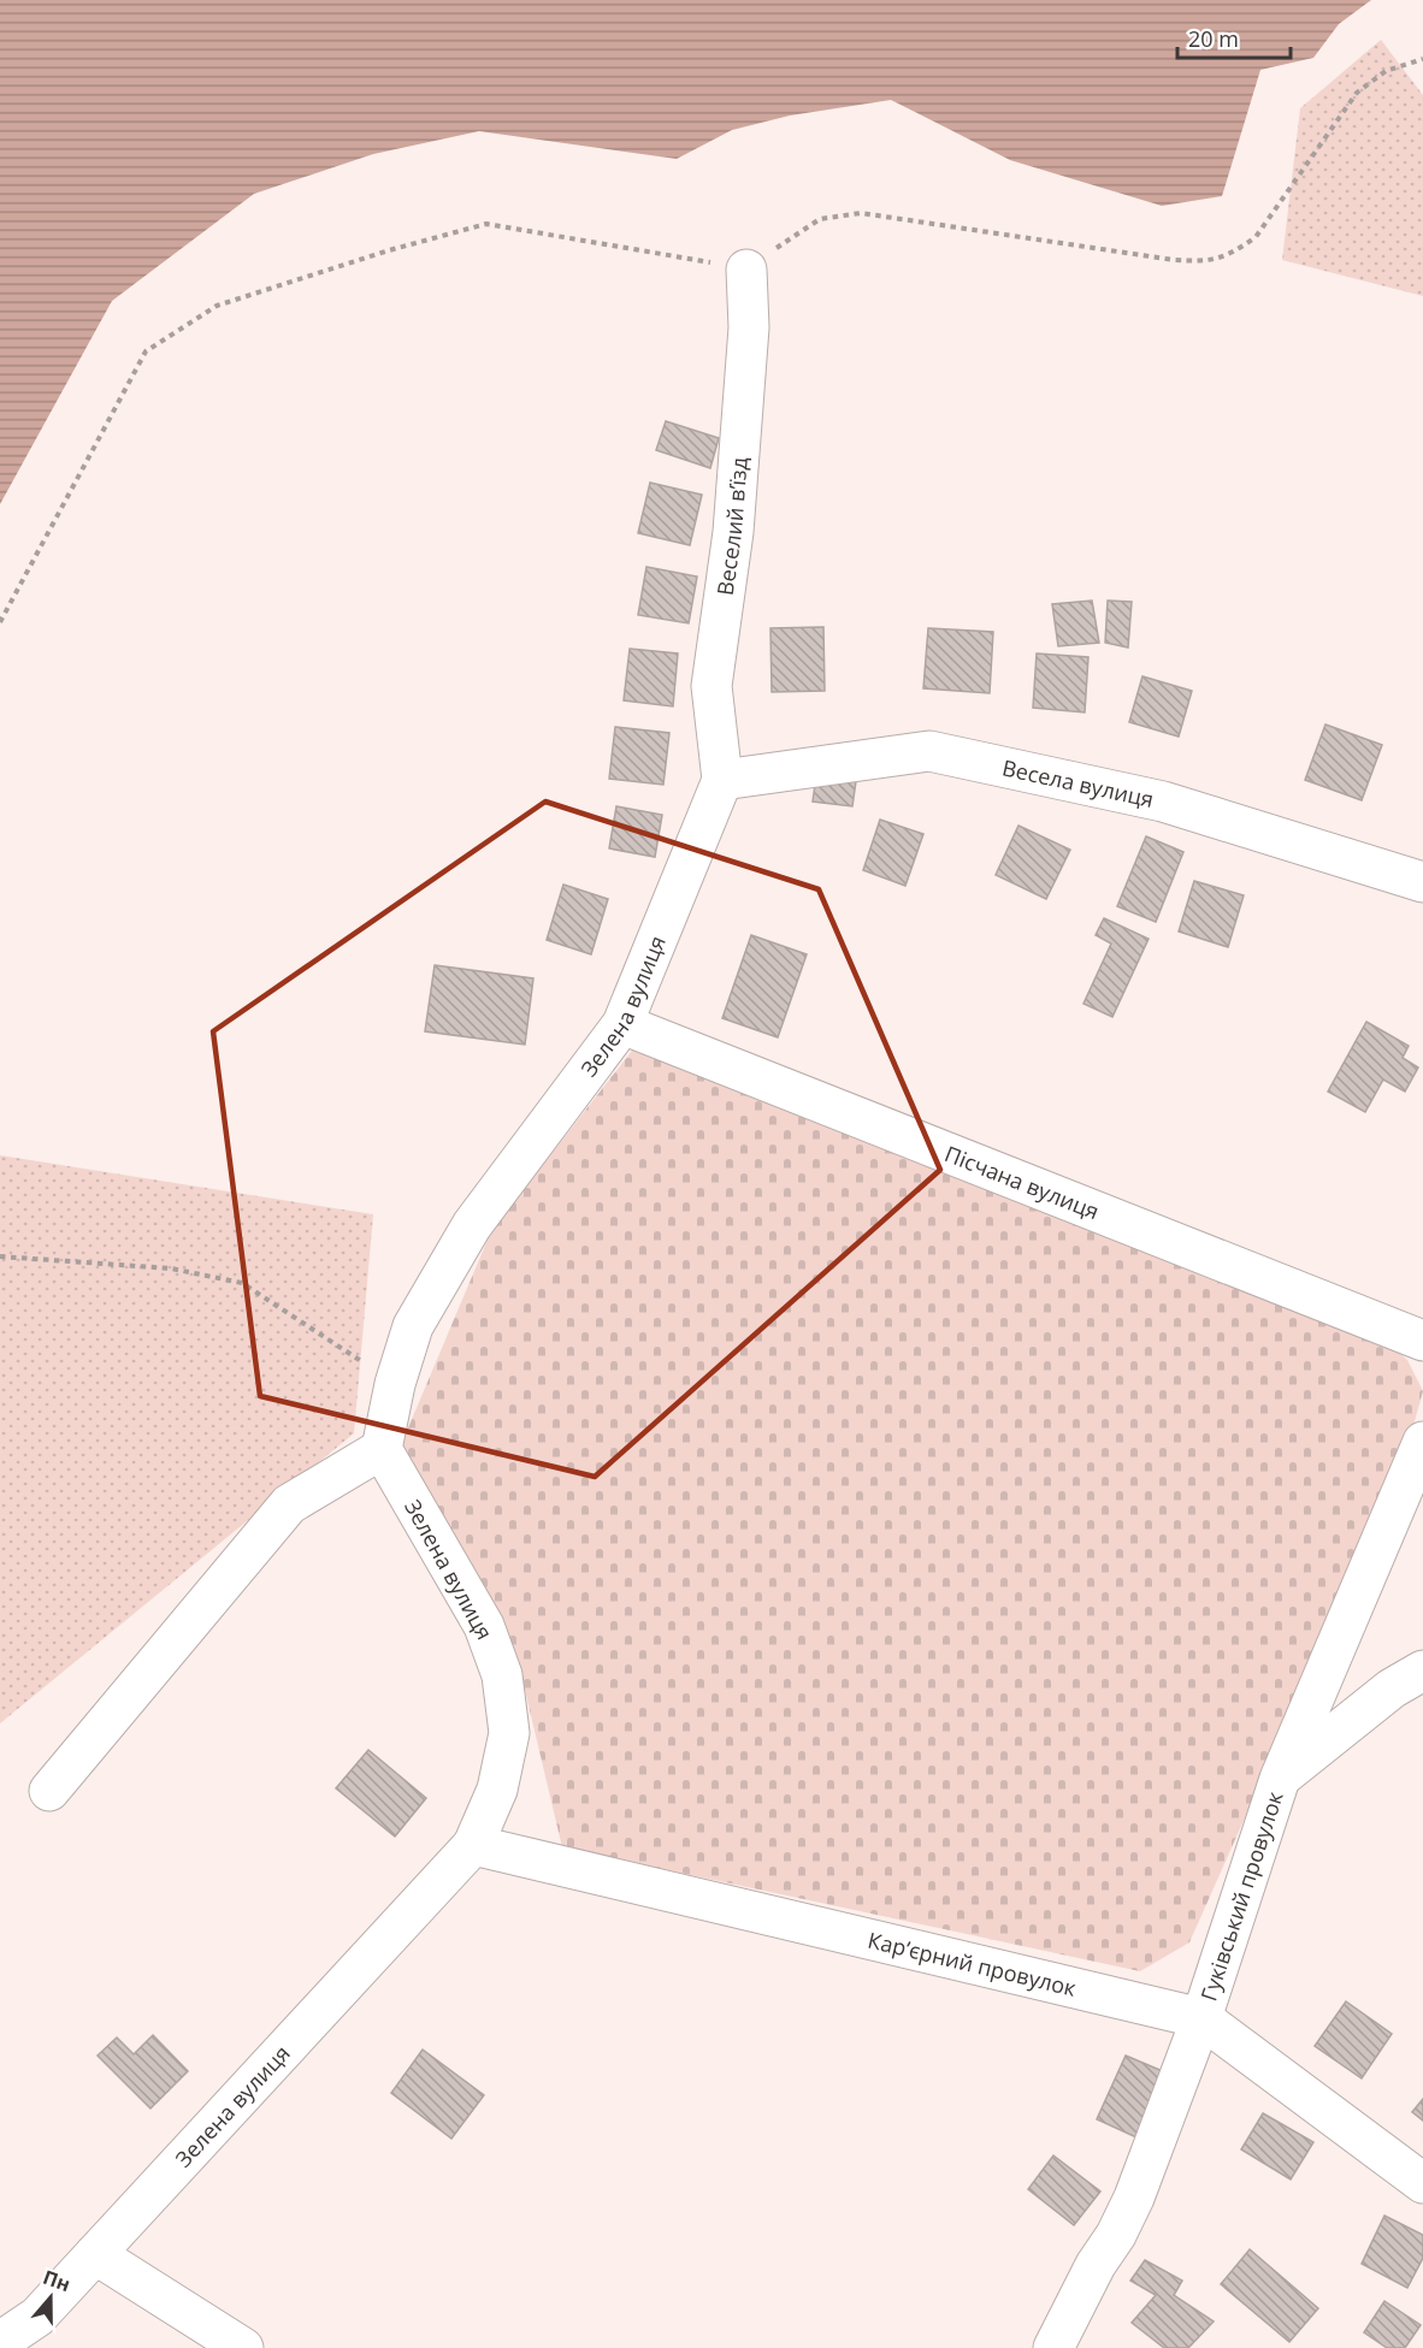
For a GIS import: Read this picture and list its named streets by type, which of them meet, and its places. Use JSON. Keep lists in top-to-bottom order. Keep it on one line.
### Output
{"streets":{"street":["Веселий в’їзд","Весела вулиця","Зелена вулиця","Пісчана вулиця","Гуківський провулок","Кар’єрний провулок"]},"crossings":[["Веселий в’їзд","Весела вулиця"],["Веселий в’їзд","Зелена вулиця"],["Весела вулиця","Зелена вулиця"],["Зелена вулиця","Пісчана вулиця"],["Зелена вулиця","Кар’єрний провулок"],["Гуківський провулок","Кар’єрний провулок"]],"scale_bar":"20 m","north":"top"}
